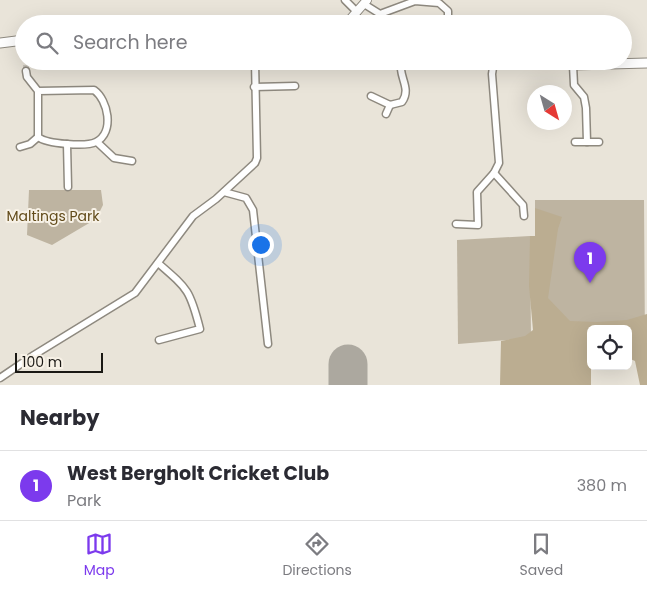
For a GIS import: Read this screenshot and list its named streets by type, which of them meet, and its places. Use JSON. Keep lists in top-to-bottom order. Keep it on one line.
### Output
{"parks":["Maltings Park"],"scale_bar":"100 m","north":"bottom right","page":{"search":"Search here","pins":"1","scale":"100 m","heading":"Nearby","list":[{"mark":"1","name":"West Bergholt Cricket Club","note":"Park","value":"380 m"}],"nav":["Map","Directions","Saved"]}}
